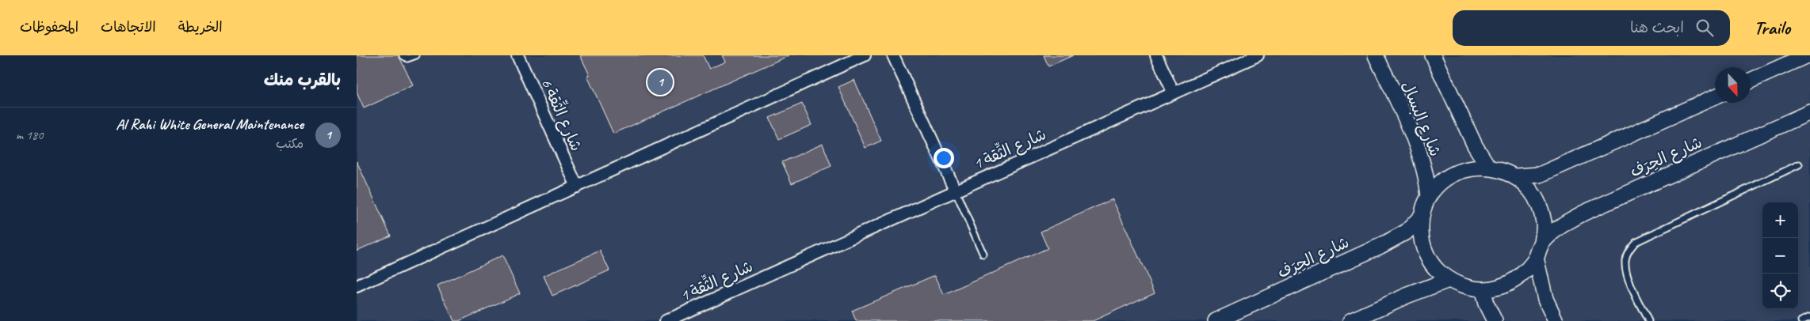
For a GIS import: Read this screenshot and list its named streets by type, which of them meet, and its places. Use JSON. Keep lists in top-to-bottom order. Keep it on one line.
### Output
{"streets":{"street":["شارع الثِّقة 6","شارع البسال","شارع الثِّقة 1","شارع الحِرَف"]},"crossings":[["شارع البسال","شارع الحِرَف"]],"north":"bottom","page":{"header":"Trailo","search":"ابحث هنا","nav":["الخريطة","الاتجاهات","المحفوظات"],"heading":"بالقرب منك","pins":"1","list":[{"mark":"1","name":"Al Rahi White General Maintenance","note":"مكتب","value":"180 m"}],"map_buttons":["+","−"]}}
